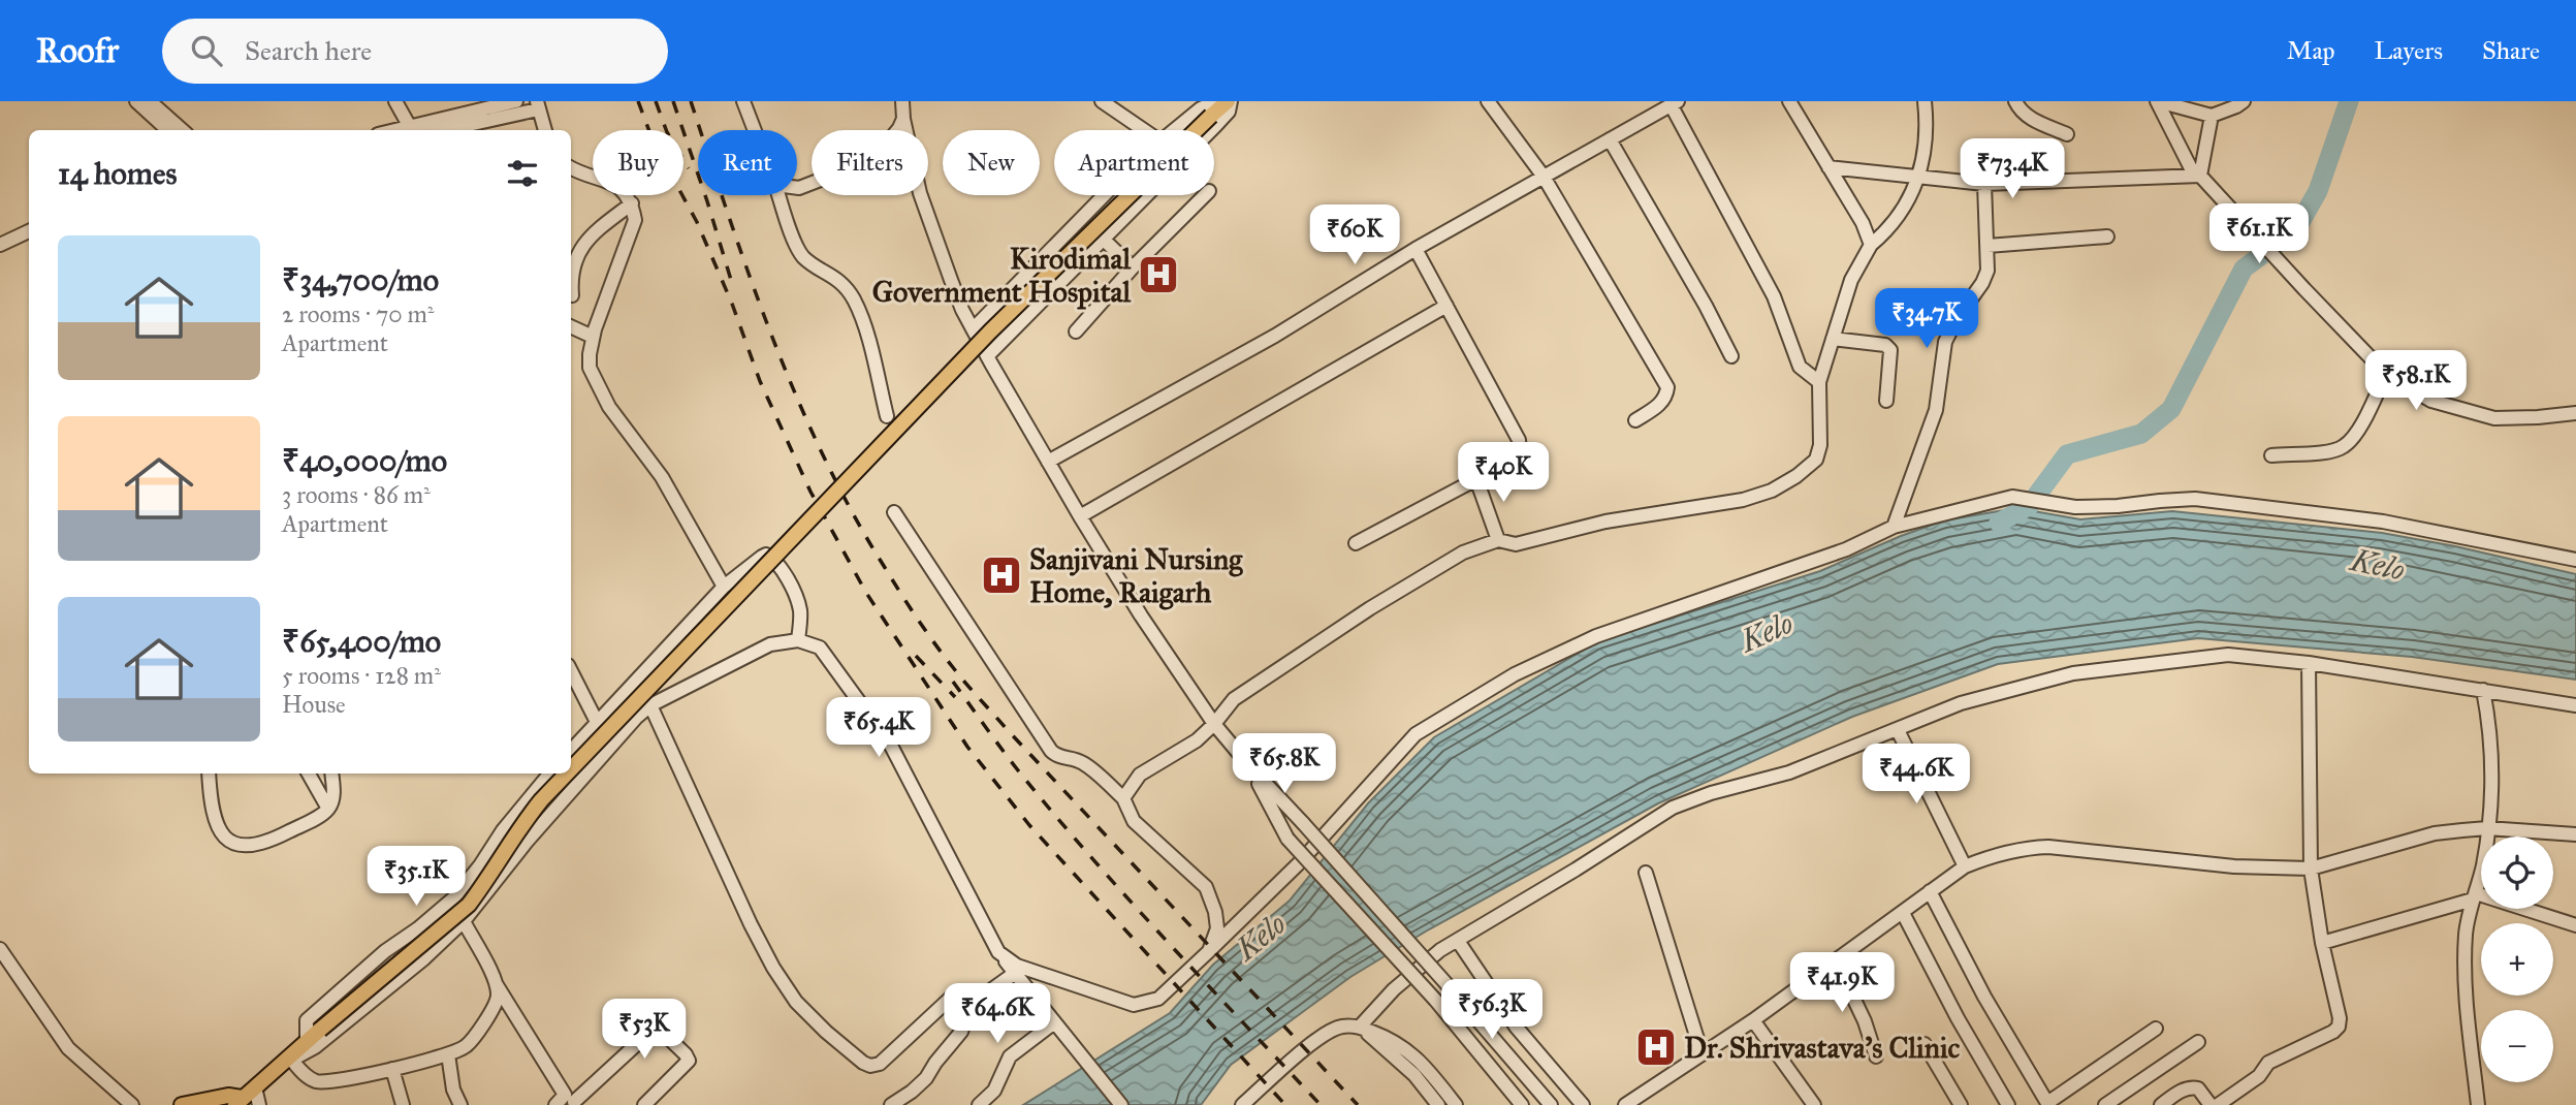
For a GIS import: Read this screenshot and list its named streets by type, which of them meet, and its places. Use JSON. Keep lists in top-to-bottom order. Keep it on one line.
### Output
{"water":["Kelo"],"places":{"hospital":["Kirodimal Government Hospital","Sanjivani Nursing Home, Raigarh","Dr. Shrivastava's Clinic"]},"page":{"header":"Roofr","search":"Search here","nav":["Map","Layers","Share"],"chip":["Buy","Rent","Filters","New","Apartment"],"heading":"14 homes","price":["₹73.4K","₹61.1K","₹60K","₹34.7K","₹58.1K","₹40K","₹65.4K","₹65.8K","₹44.6K","₹35.1K","₹41.9K","₹56.3K","₹64.6K","₹53K"],"list":[{"name":"₹34,700/mo","note":"2 rooms · 70 m² · Apartment"},{"name":"₹40,000/mo","note":"3 rooms · 86 m² · Apartment"},{"name":"₹65,400/mo","note":"5 rooms · 128 m² · House"}],"map_buttons":["+","−"]}}
